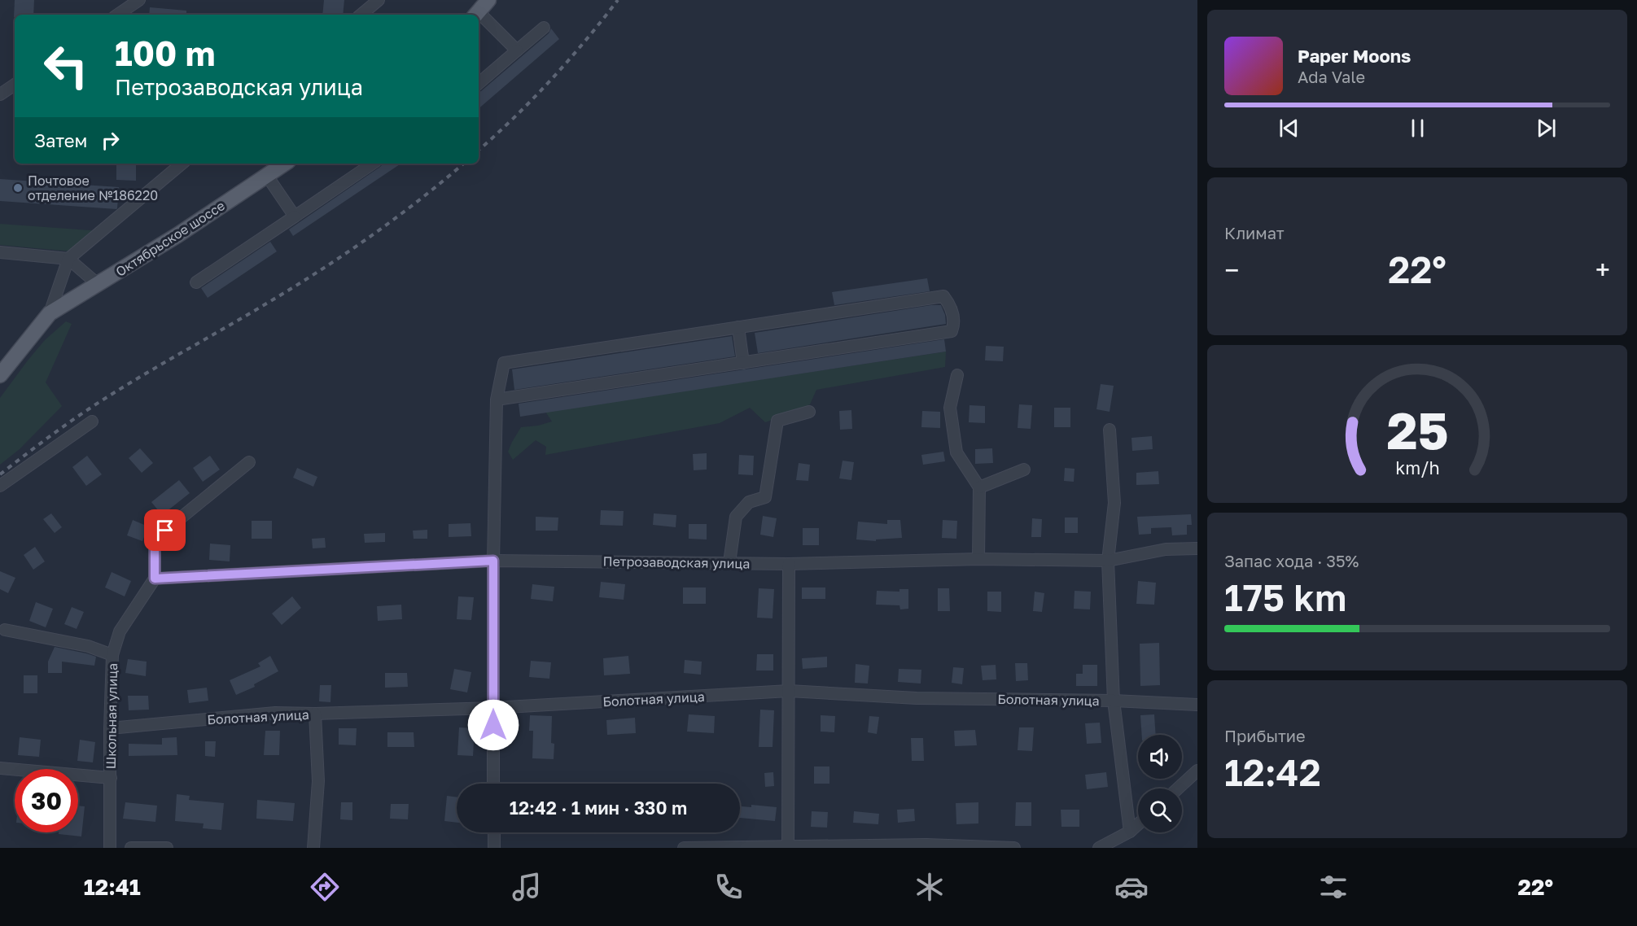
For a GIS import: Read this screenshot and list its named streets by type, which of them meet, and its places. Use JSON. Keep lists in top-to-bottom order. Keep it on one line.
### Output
{"streets":{"main road":["Октябрьское шоссе"],"street":["Петрозаводская улица","Болотная улица","Школьная улица"]},"crossings":[["Петрозаводская улица","Школьная улица"],["Болотная улица","Школьная улица"]],"places":["Почтовое отделение №186220"],"page":{"turn":["100 m","Петрозаводская улица"],"song":["Paper Moons","Ada Vale"],"then":"Затем","tile":["Климат",["Запас хода · 35%","175 km"],["Прибытие","12:42"]],"heat":["−","22°","+"],"limit":"30","trip":"12:42 · 1 мин · 330 m","tabs":["12:41","22°"],"gauge":["25","km/h"]}}
